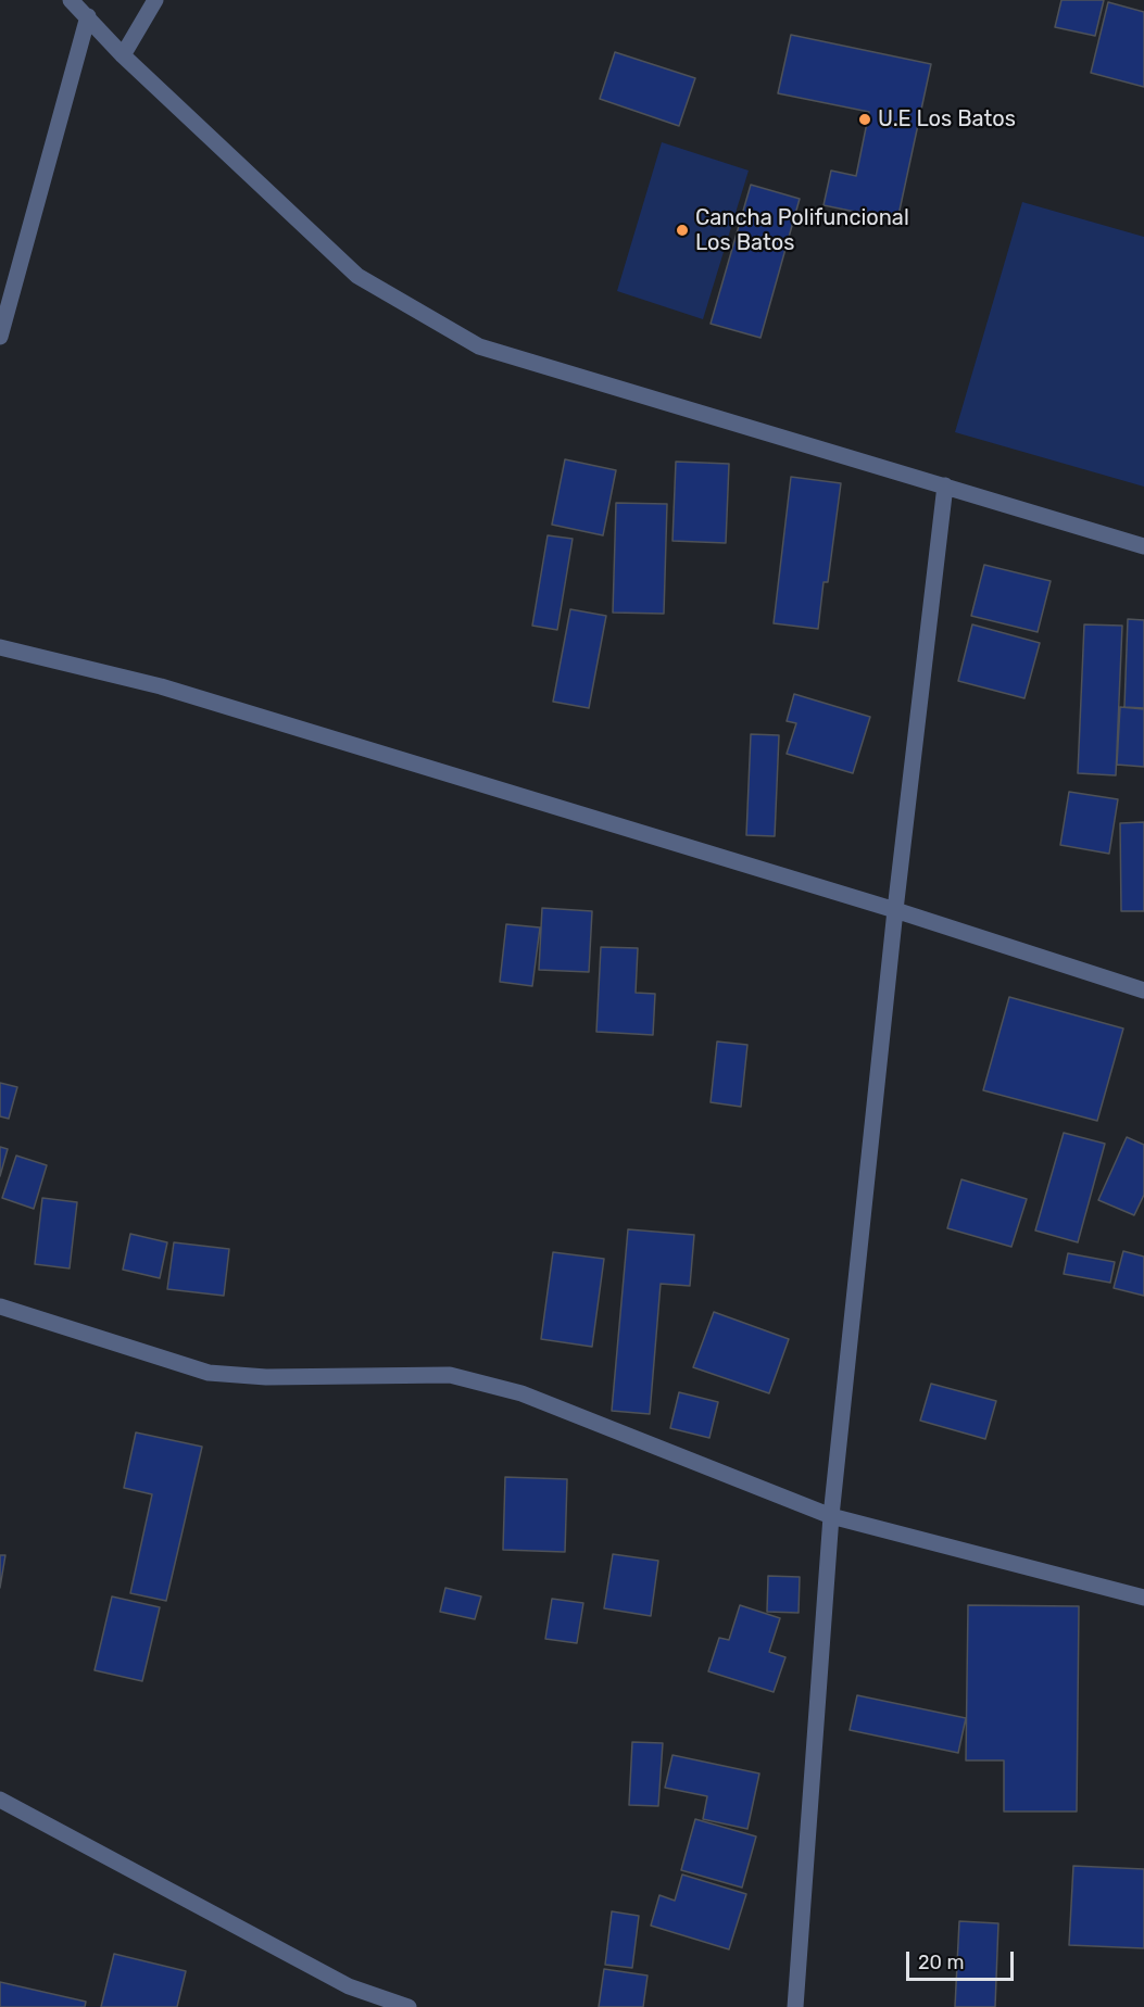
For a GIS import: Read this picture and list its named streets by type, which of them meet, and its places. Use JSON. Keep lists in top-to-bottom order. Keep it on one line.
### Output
{"places":["U.E Los Batos","Cancha Polifuncional Los Batos"],"scale_bar":"20 m"}
